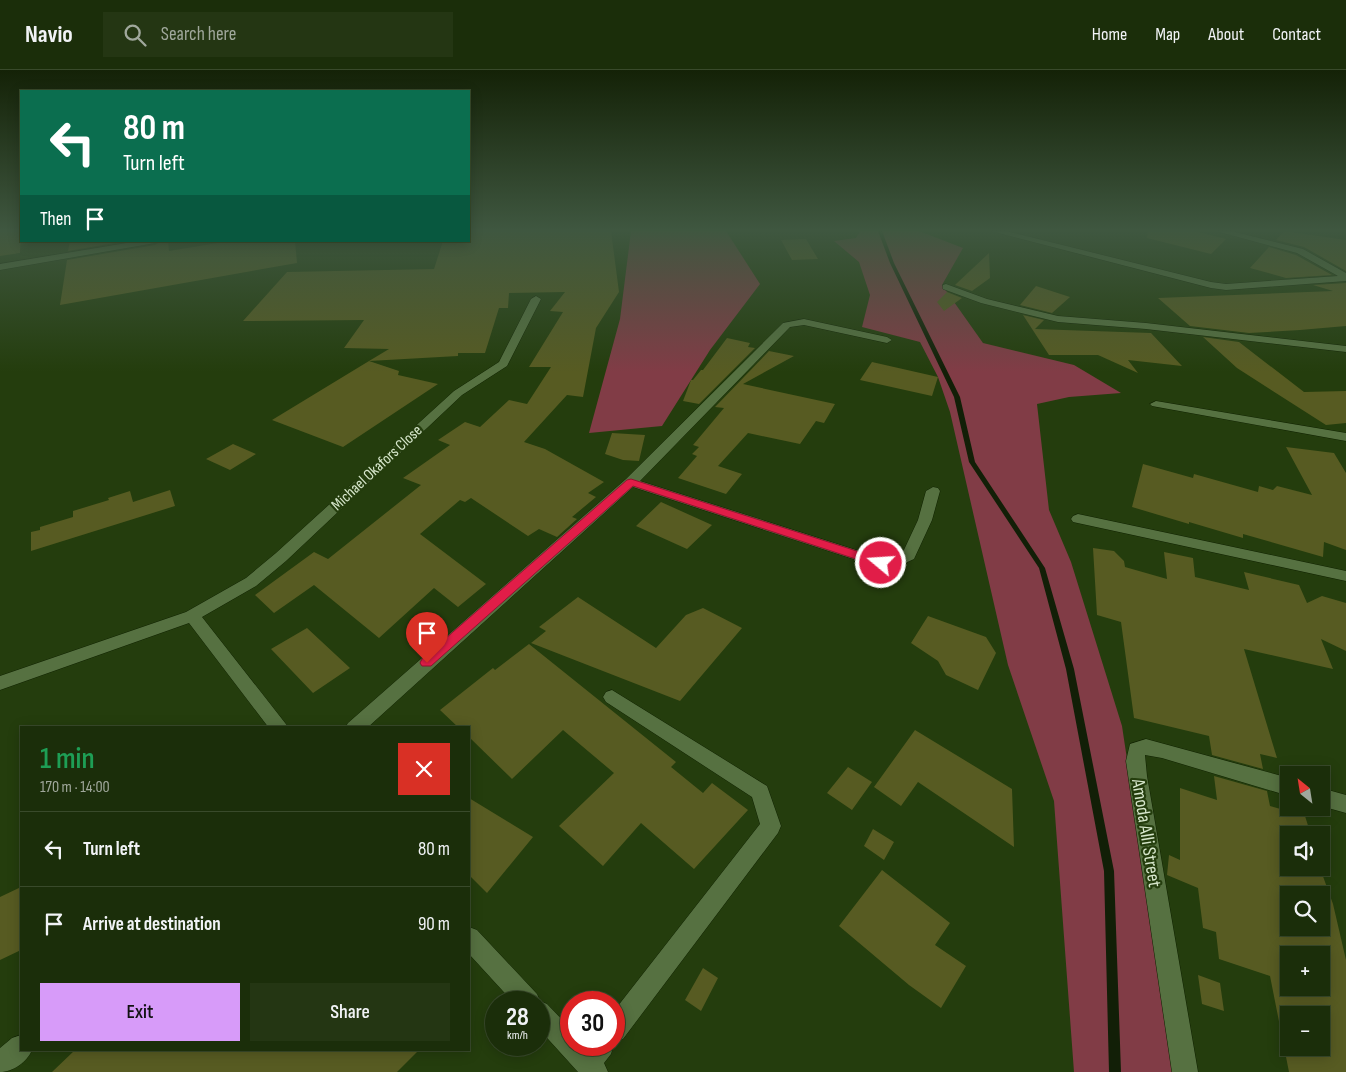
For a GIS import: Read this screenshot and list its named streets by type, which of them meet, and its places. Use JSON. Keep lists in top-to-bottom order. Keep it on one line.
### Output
{"streets":{"street":["Michael Okafors Close","Amoda Alli Street"]},"north":"top left","page":{"header":"Navio","search":"Search here","nav":["Home","Map","About","Contact"],"turn":["80 m","Turn left"],"then":"Then","heading":["1 min","170 m · 14:00"],"map_buttons":["+","−"],"list":[{"name":"Turn left","value":"80 m"},{"name":"Arrive at destination","value":"90 m"}],"buttons":["Exit","Share"],"speed":"28 km/h","limit":"30"}}
